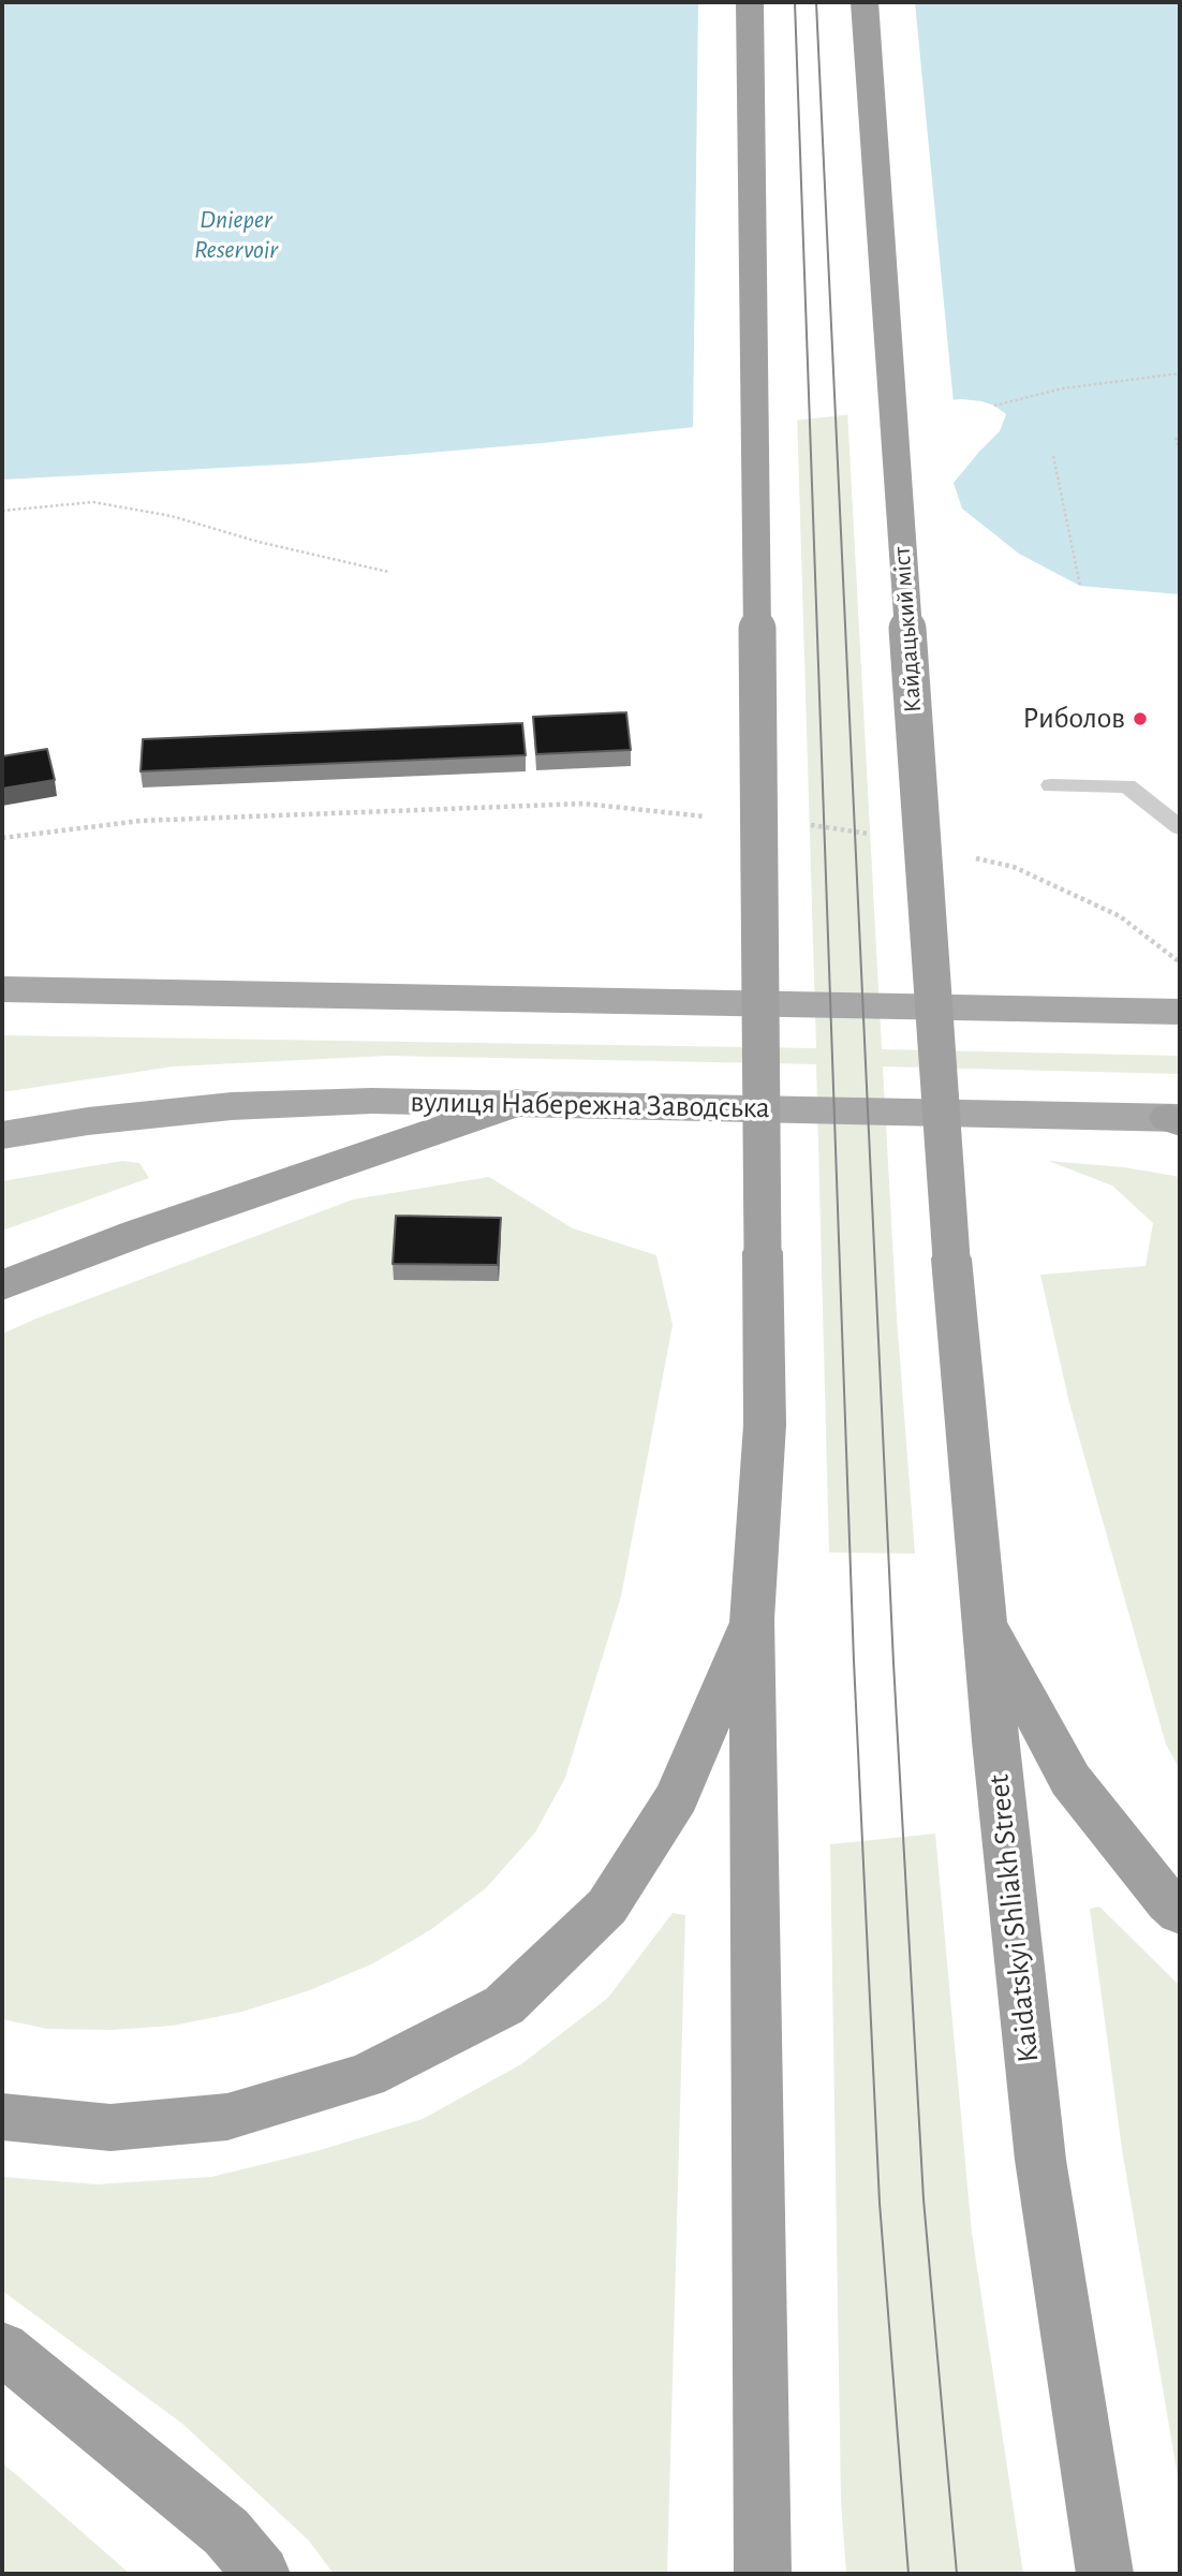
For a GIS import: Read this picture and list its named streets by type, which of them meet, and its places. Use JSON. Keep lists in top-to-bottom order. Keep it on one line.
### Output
{"streets":{"highway":["Кайдацький міст","Kaidatskyi Shliakh Street"],"main road":["вулиця Набережна Заводська"]},"crossings":[["Кайдацький міст","Kaidatskyi Shliakh Street"]],"water":["Dnieper Reservoir"],"places":["Риболов"]}
